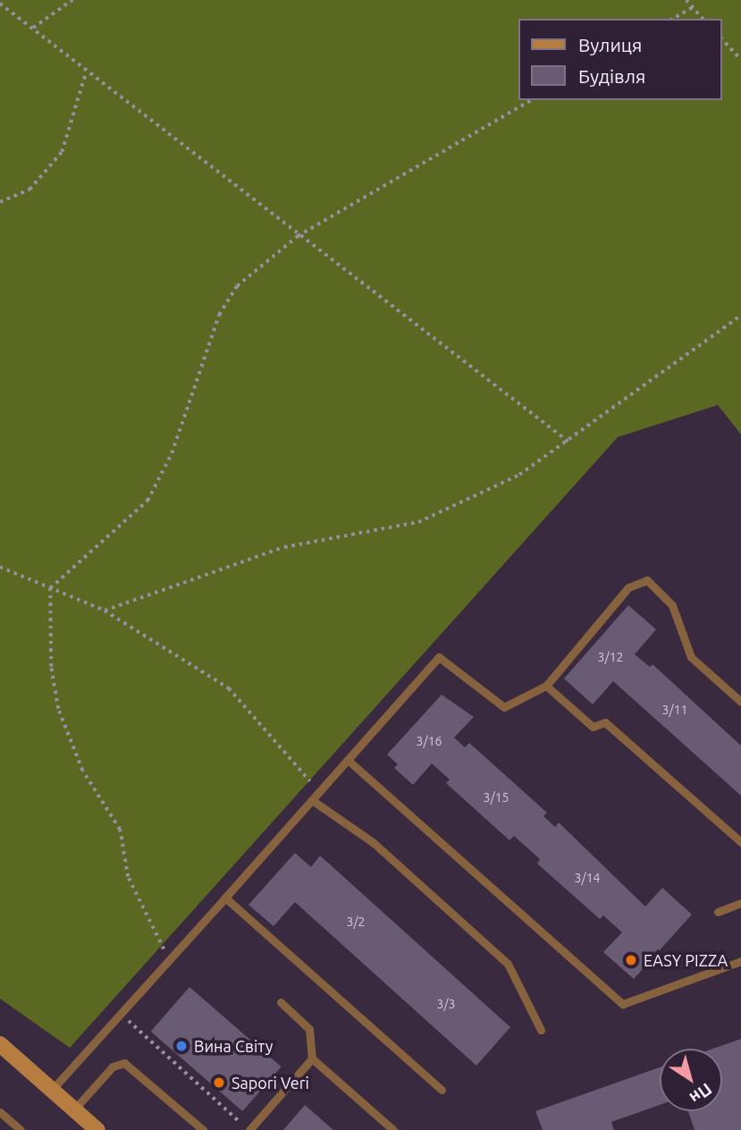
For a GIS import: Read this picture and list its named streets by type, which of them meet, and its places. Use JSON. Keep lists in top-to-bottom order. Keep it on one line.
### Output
{"places":["EASY PIZZA","Вина Світу","Sapori Veri"],"house_numbers":["3/12","3/11","3/16","3/15","3/14","3/2","3/3"],"legend":["Вулиця","Будівля"],"north":"bottom right"}
